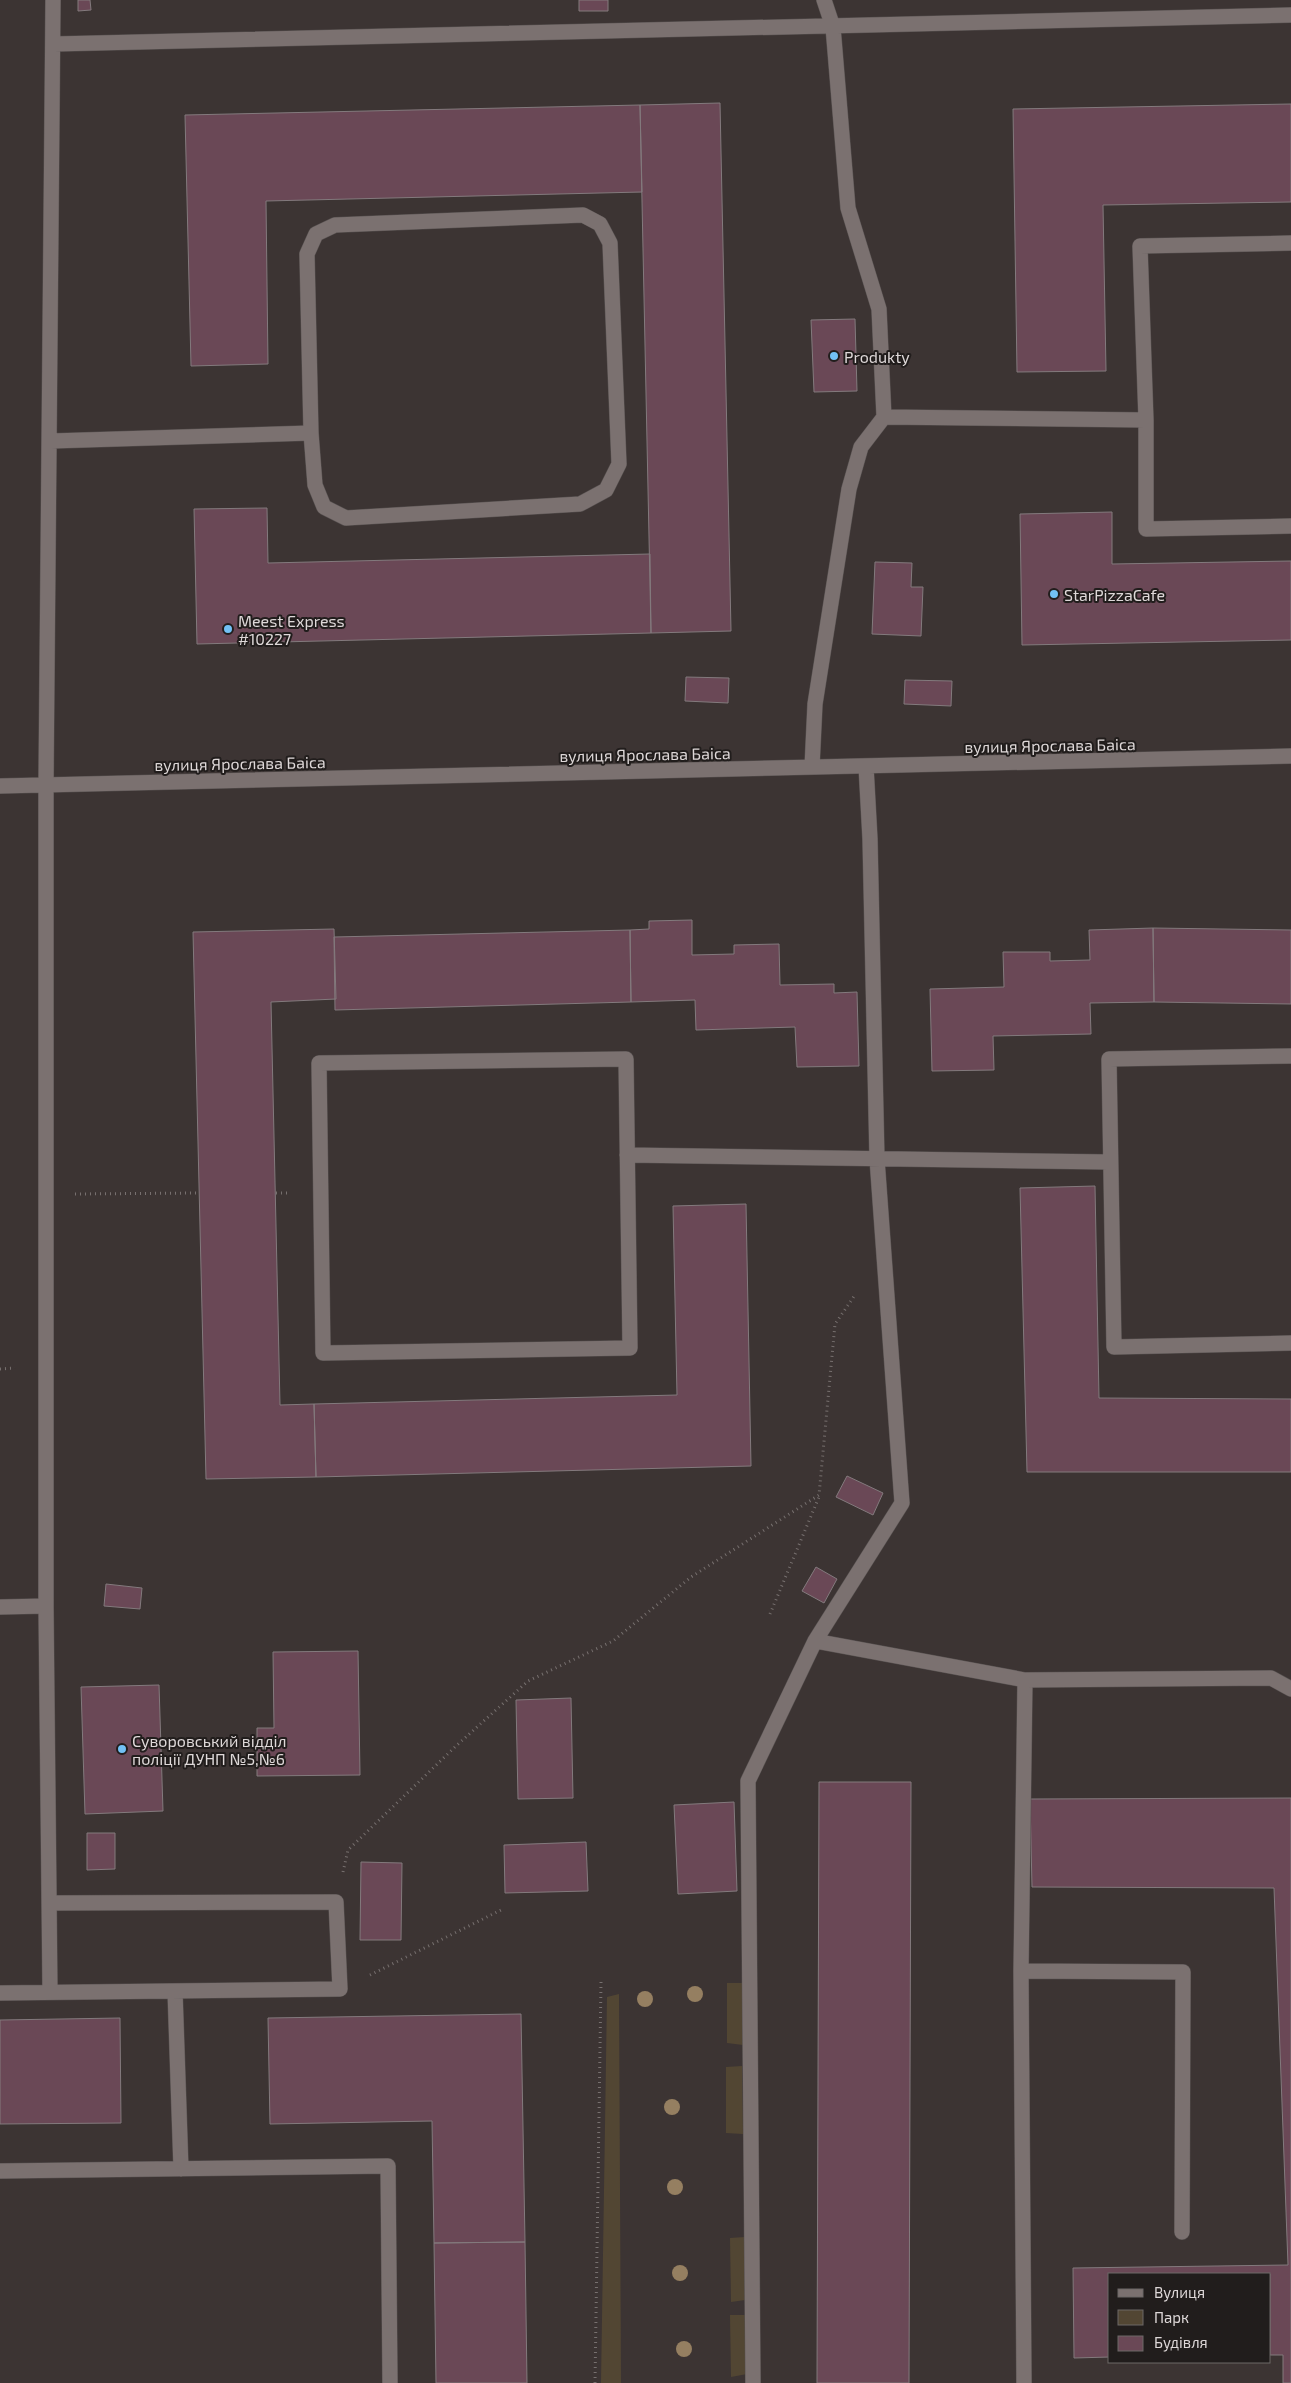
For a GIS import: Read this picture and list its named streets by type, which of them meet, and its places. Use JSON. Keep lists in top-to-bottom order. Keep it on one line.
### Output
{"streets":{"street":["вулиця Ярослава Баіса"]},"places":["Produkty","StarPizzaCafe","Meest Express #10227","Суворовський відділ поліції ДУНП №5,№6"],"legend":["Вулиця","Парк","Будівля"]}
